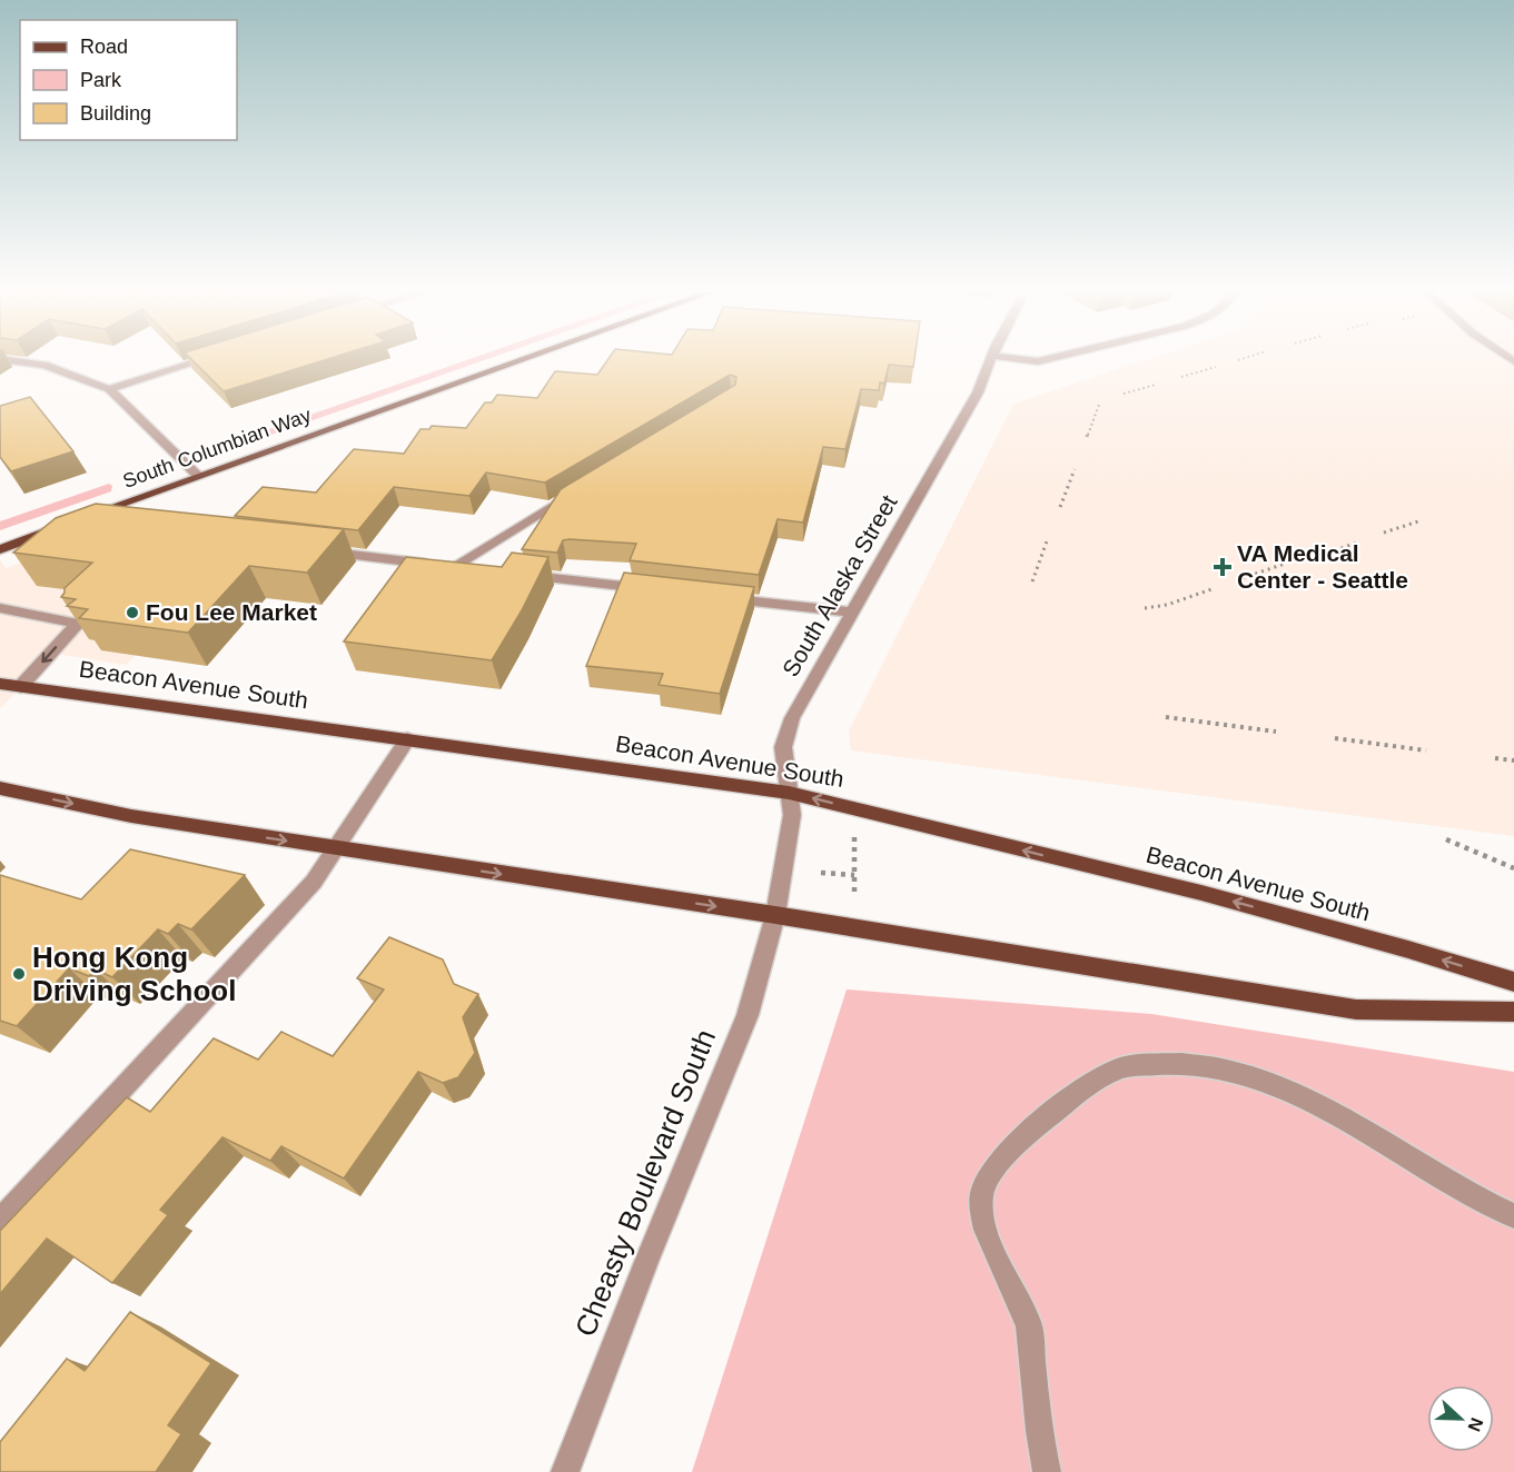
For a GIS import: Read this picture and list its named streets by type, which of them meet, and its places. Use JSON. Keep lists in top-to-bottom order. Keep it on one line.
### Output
{"streets":{"main road":["South Columbian Way","Beacon Avenue South"],"street":["South Alaska Street","Cheasty Boulevard South"]},"crossings":[["South Alaska Street","Beacon Avenue South"],["South Alaska Street","Cheasty Boulevard South"]],"places":{"health":["VA Medical Center - Seattle"],"other":["Fou Lee Market","Hong Kong Driving School"]},"legend":["Road","Park","Building"],"north":"right"}
